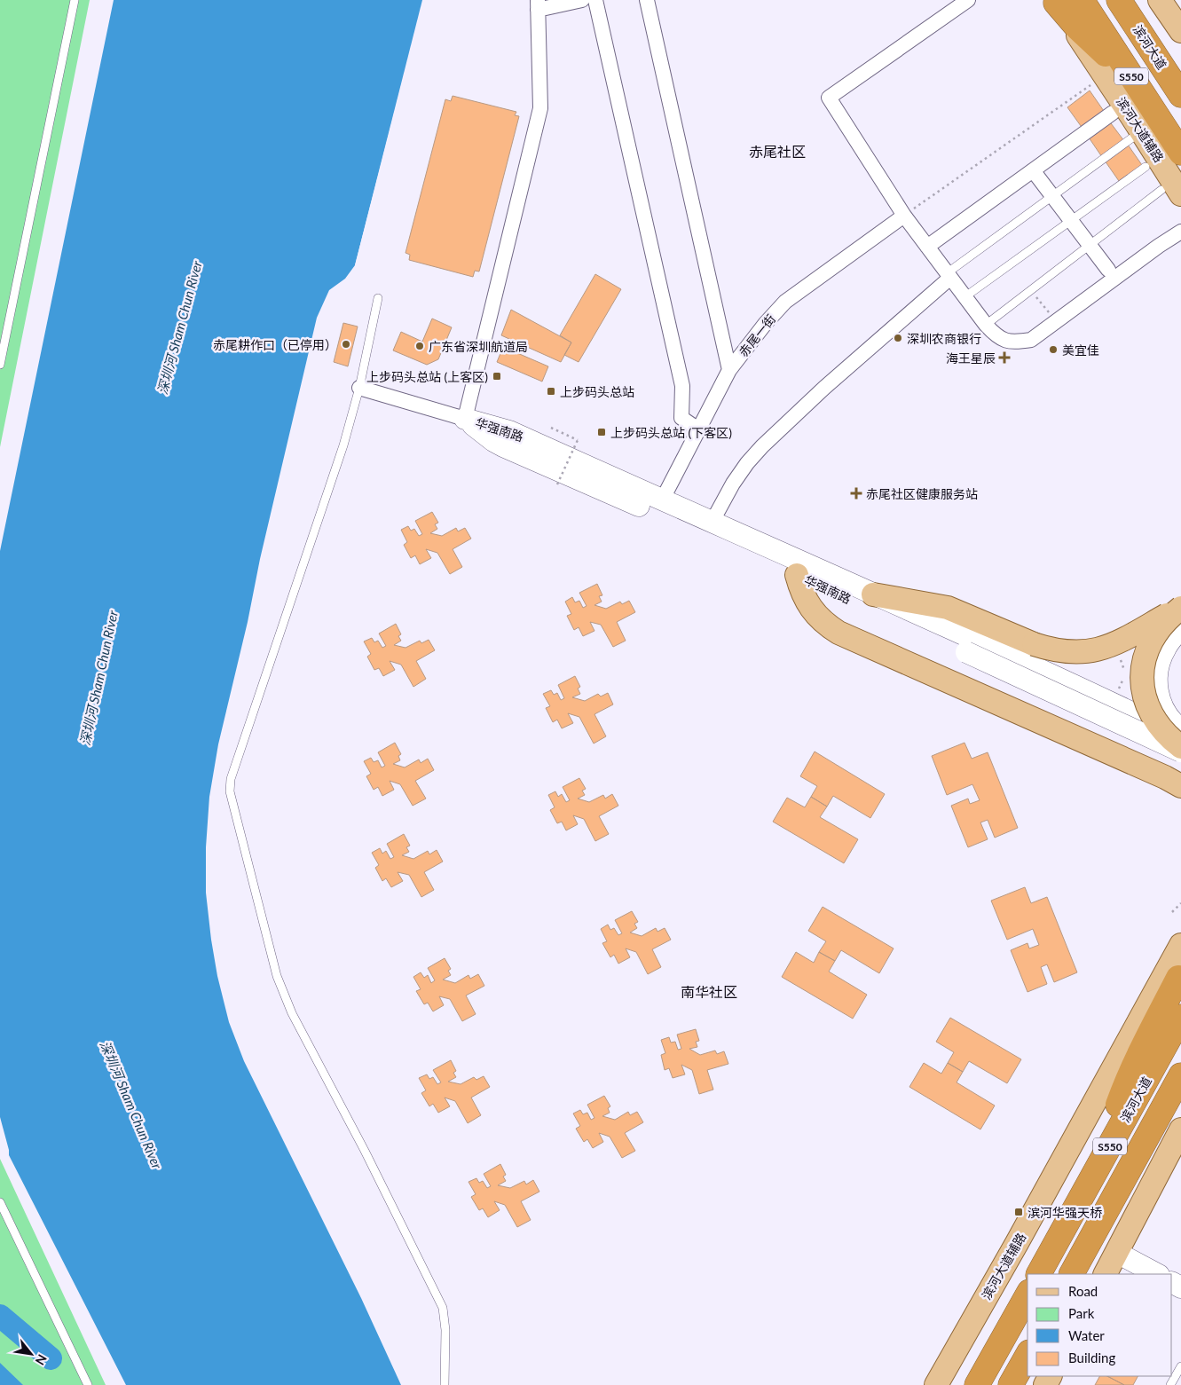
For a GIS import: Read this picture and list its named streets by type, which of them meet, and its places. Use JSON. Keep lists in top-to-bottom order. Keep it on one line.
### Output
{"streets":{"highway":["滨河大道","S550"],"main road":["滨河大道辅路","华强南路"],"street":["赤尾一街"]},"crossings":[["赤尾一街","华强南路"]],"districts":["赤尾社区","南华社区"],"water":["深圳河 Sham Chun River"],"places":{"other":["深圳农商银行","赤尾耕作口（已停用）","广东省深圳航道局","美宜佳"],"health":["海王星辰","赤尾社区健康服务站"],"transit":["上步码头总站 (上客区)","上步码头总站","上步码头总站 (下客区)","滨河华强天桥"]},"legend":["Road","Park","Water","Building"],"north":"bottom right"}
